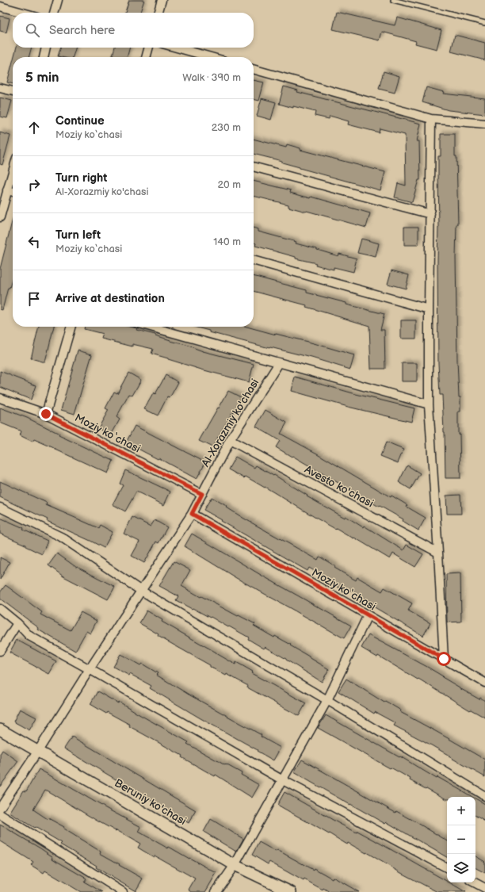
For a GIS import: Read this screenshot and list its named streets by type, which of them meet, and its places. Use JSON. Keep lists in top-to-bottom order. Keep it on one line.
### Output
{"streets":{"street":["Al-Xorazmiy ko'chasi","Moziy ko‘chasi","Avesto ko'chasi","Beruniy ko'chasi"]},"crossings":[["Al-Xorazmiy ko'chasi","Moziy ko‘chasi"],["Al-Xorazmiy ko'chasi","Avesto ko'chasi"],["Al-Xorazmiy ko'chasi","Beruniy ko'chasi"]],"page":{"search":"Search here","heading":["5 min","Walk · 390 m"],"list":[["Continue","Moziy ko‘chasi","230 m"],["Turn right","Al-Xorazmiy ko'chasi","20 m"],["Turn left","Moziy ko‘chasi","140 m"],"Arrive at destination"],"map_buttons":["+","−"]}}
